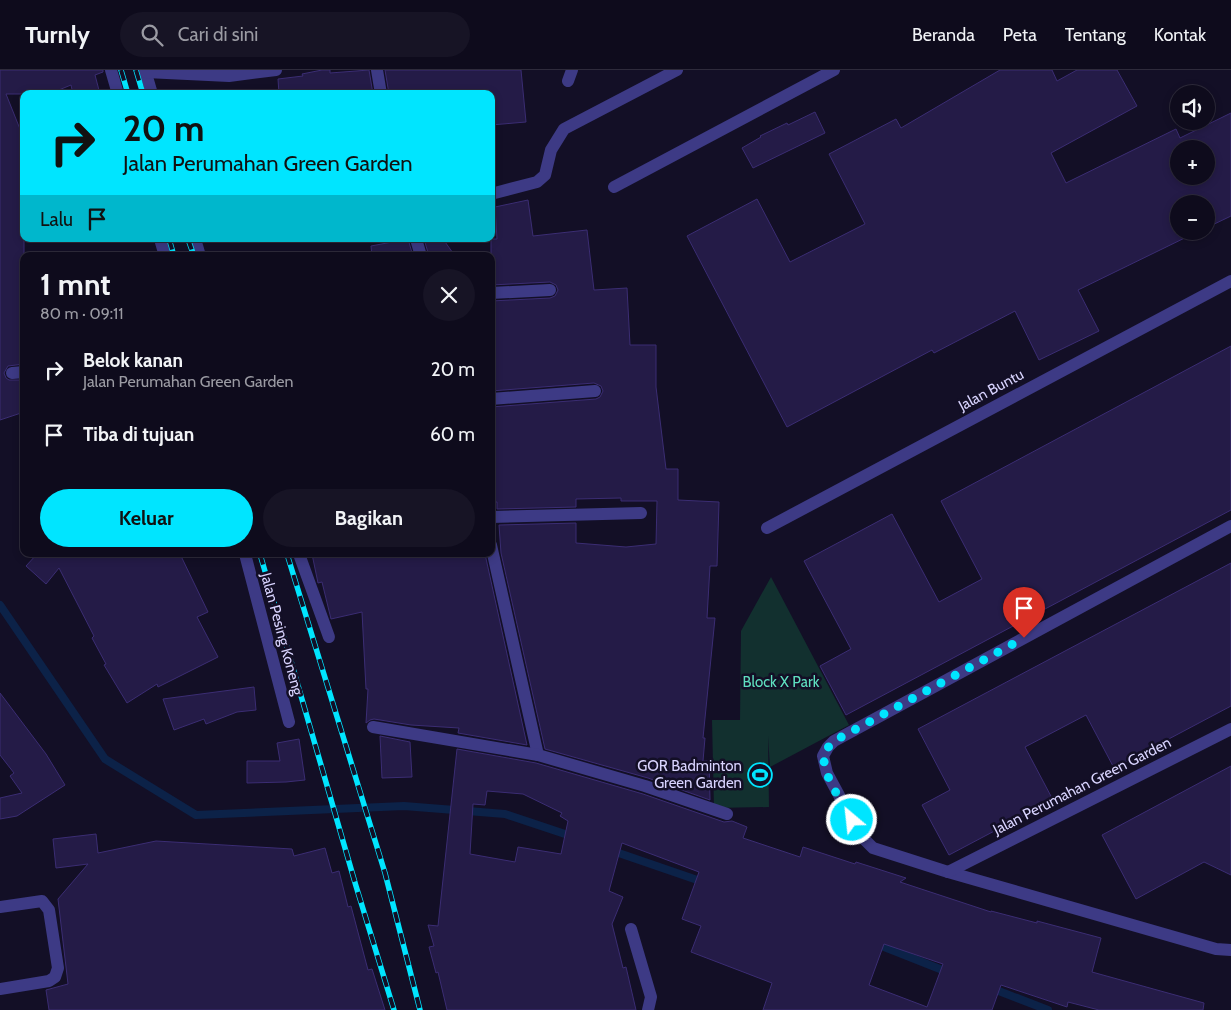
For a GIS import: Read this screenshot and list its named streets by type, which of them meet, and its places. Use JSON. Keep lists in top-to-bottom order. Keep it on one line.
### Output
{"streets":{"street":["Jalan Buntu","Jalan Pesing Koneng","Jalan Perumahan Green Garden"]},"parks":["Block X Park"],"places":{"sports":["GOR Badminton Green Garden"]},"page":{"header":"Turnly","search":"Cari di sini","nav":["Beranda","Peta","Tentang","Kontak"],"map_buttons":["+","−"],"turn":["20 m","Jalan Perumahan Green Garden"],"then":"Lalu","heading":["1 mnt","80 m · 09:11"],"list":[{"name":"Belok kanan","note":"Jalan Perumahan Green Garden","value":"20 m"},{"name":"Tiba di tujuan","value":"60 m"}],"buttons":["Keluar","Bagikan"]}}
